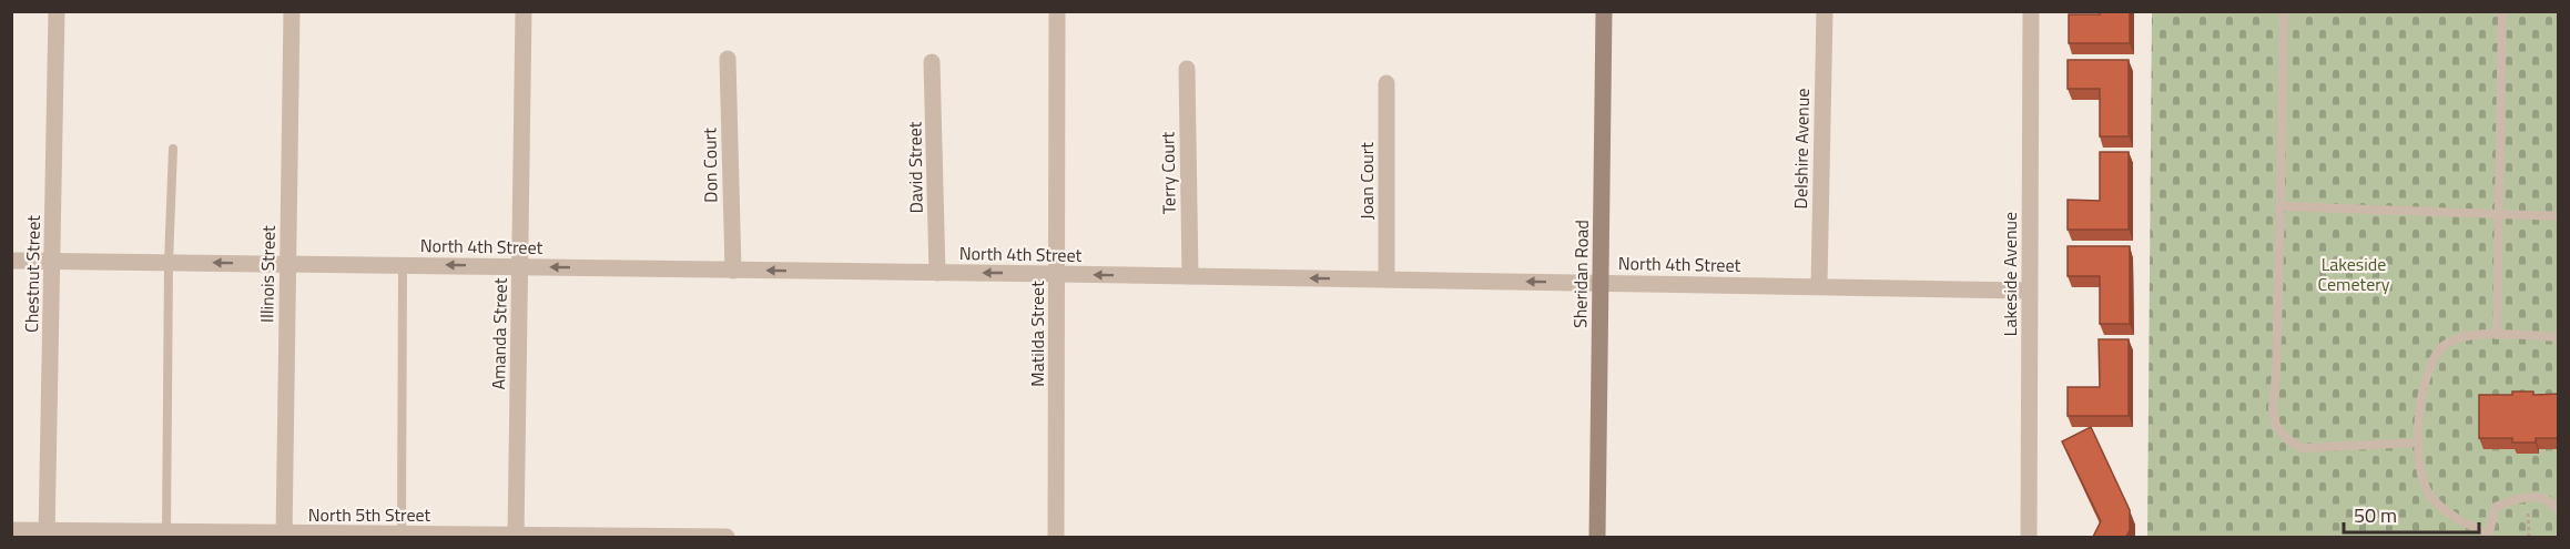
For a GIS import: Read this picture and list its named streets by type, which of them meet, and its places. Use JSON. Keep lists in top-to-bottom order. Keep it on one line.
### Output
{"streets":{"main road":["Sheridan Road"],"street":["Delshire Avenue","Don Court","David Street","Terry Court","Joan Court","North 4th Street","Chestnut Street","Illinois Street","Lakeside Avenue","Amanda Street","Matilda Street","North 5th Street"]},"crossings":[["Delshire Avenue","North 4th Street"],["Don Court","North 4th Street"],["David Street","North 4th Street"],["Terry Court","North 4th Street"],["Joan Court","North 4th Street"],["North 4th Street","Chestnut Street"],["North 4th Street","Illinois Street"],["North 4th Street","Sheridan Road"],["North 4th Street","Lakeside Avenue"],["North 4th Street","Amanda Street"],["North 4th Street","Matilda Street"],["Chestnut Street","North 5th Street"],["Illinois Street","North 5th Street"],["Amanda Street","North 5th Street"]],"one_way":["North 4th Street"],"parks":["Lakeside Cemetery"],"scale_bar":"50 m"}
